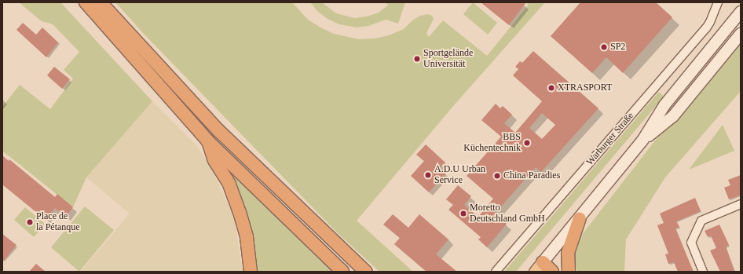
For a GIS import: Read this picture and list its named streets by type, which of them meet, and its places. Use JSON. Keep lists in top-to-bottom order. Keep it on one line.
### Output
{"streets":{"street":["Warburger Straße"]},"places":["SP2","Sportgelände Universität","XTRASPORT","BBS Küchentechnik","A.D.U Urban Service","China Paradies","Moretto Deutschland GmbH","Place de la Pétanque"]}
